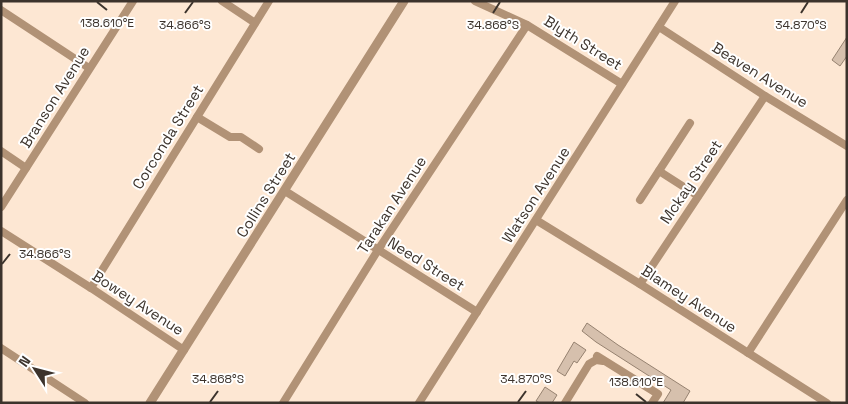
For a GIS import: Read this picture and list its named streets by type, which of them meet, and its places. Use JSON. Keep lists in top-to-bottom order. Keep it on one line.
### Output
{"streets":{"street":["Blyth Street","Beaven Avenue","Branson Avenue","Corconda Street","Mckay Street","Collins Street","Watson Avenue","Tarakan Avenue","Need Street","Blamey Avenue","Bowey Avenue"]},"crossings":[["Blyth Street","Watson Avenue"],["Blyth Street","Tarakan Avenue"],["Beaven Avenue","Mckay Street"],["Beaven Avenue","Watson Avenue"],["Corconda Street","Bowey Avenue"],["Mckay Street","Blamey Avenue"],["Collins Street","Need Street"],["Collins Street","Bowey Avenue"],["Watson Avenue","Need Street"],["Watson Avenue","Blamey Avenue"],["Tarakan Avenue","Need Street"]],"north":"top left","coordinates":["138.610°E","34.866°S","34.870°S","34.868°S"]}
